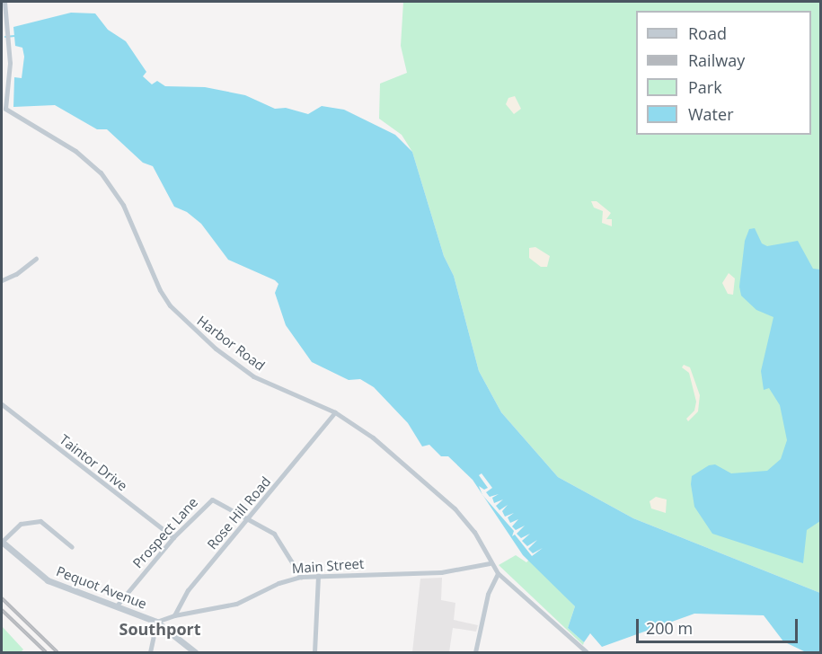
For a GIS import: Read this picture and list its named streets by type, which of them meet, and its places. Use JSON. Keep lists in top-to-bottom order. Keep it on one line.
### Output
{"streets":{"street":["Harbor Road","Taintor Drive","Rose Hill Road","Prospect Lane","Main Street","Pequot Avenue"]},"crossings":[["Harbor Road","Rose Hill Road"],["Harbor Road","Main Street"],["Taintor Drive","Prospect Lane"],["Rose Hill Road","Prospect Lane"],["Rose Hill Road","Main Street"],["Prospect Lane","Pequot Avenue"]],"districts":["Southport"],"legend":["Road","Railway","Park","Water"],"scale_bar":"200 m"}
